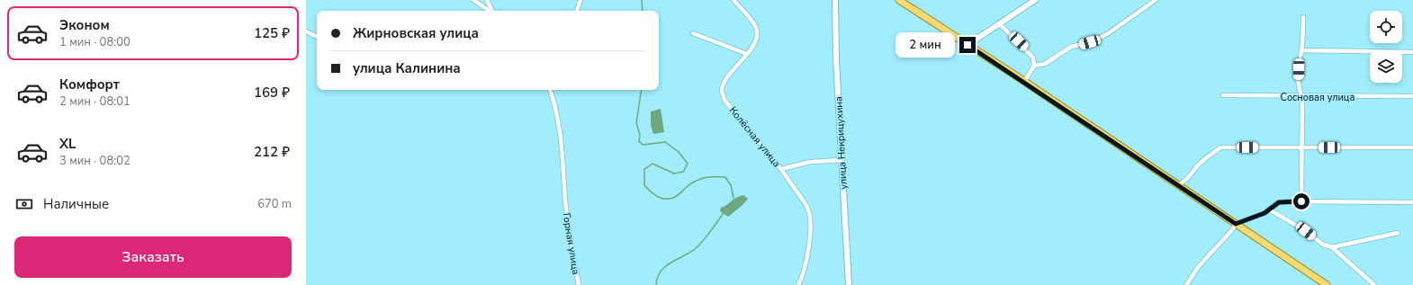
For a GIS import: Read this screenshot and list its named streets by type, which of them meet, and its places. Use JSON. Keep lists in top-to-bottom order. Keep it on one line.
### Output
{"streets":{"street":["Сосновая улица","Колёсная улица","улица Некрицухина","Горная улица"]},"page":{"list":[{"name":"Эконом","note":"1 мин · 08:00","value":"125 ₽"},{"name":"Комфорт","note":"2 мин · 08:01","value":"169 ₽"},{"name":"XL","note":"3 мин · 08:02","value":"212 ₽"}],"banner":["Жирновская улица","улица Калинина"],"bubble":"2 мин","pay":["Наличные","670 m"],"buttons":"Заказать"}}
